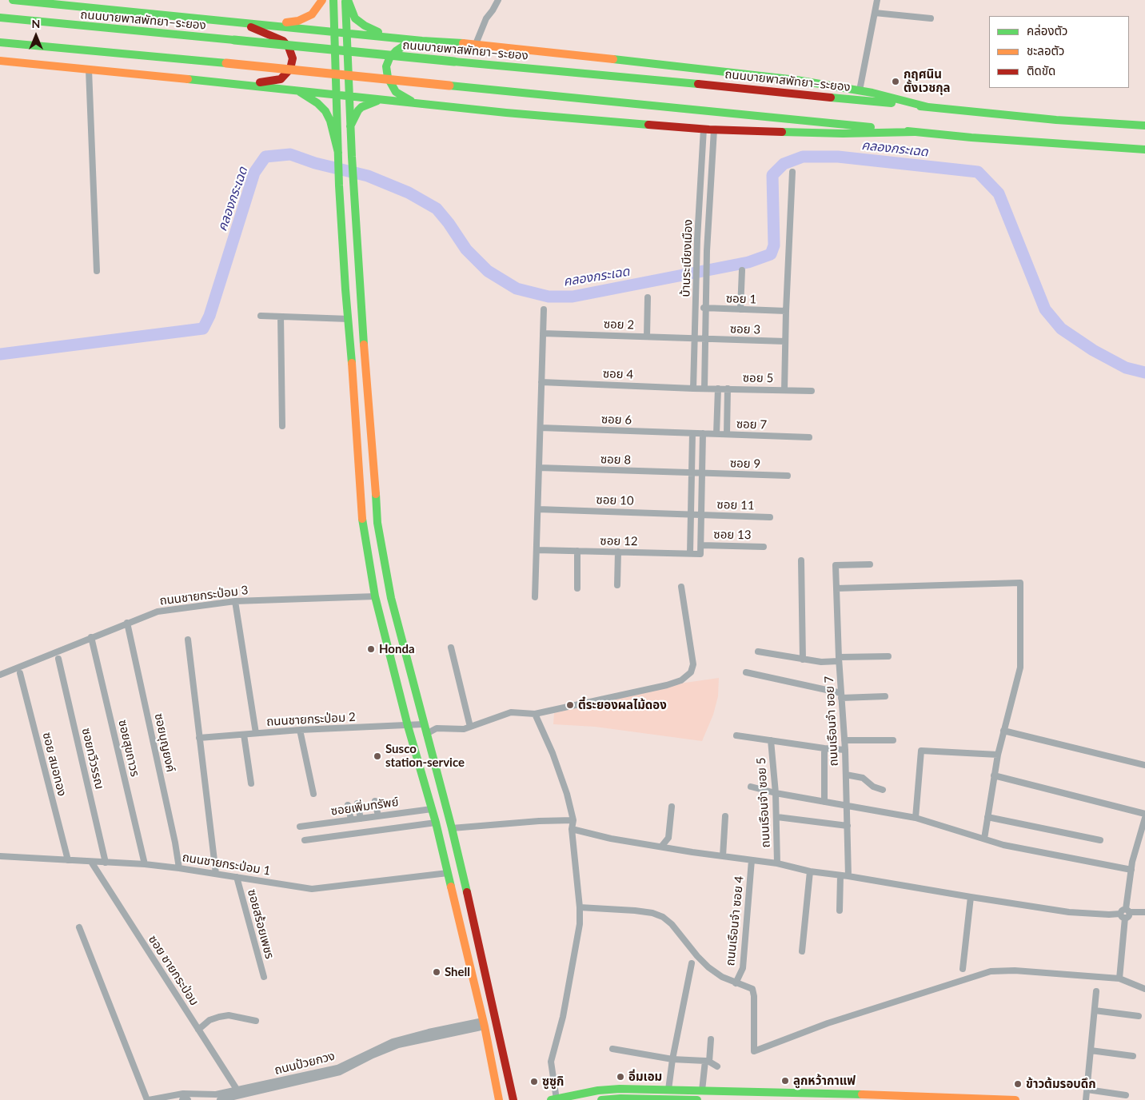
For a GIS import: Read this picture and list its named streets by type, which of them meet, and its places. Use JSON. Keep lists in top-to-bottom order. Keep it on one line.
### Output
{"streets":{"main road":["ถนนบายพาสพัทยา–ระยอง"],"street":["บ้านระเบียงเมือง","ซอย 1","ซอย 2","ซอย 3","ซอย 4","ซอย 5","ซอย 6","ซอย 7","ซอย 8","ซอย 9","ซอย 10","ซอย 11","ซอย 13","ซอย 12","ถนนชายกระป่อม 3","ถนนชายกระป่อม 2","ถนนเรือนจำ ซอย 7","ซอยบุญยงค์","ซอยสุขถาวร","ซอยทวีวรรณ","ซอย สมอทอง","ถนนเรือนจำ ซอย 5","ซอยเพิ่มทรัพย์","ถนนชายกระป่อม 1","ถนนเรือนจำ ซอย 4","ซอยสร้อยเพชร","ซอย ชายกระป่อม","ถนนป้วยกวง"]},"crossings":[["บ้านระเบียงเมือง","ซอย 1"],["บ้านระเบียงเมือง","ซอย 2"],["บ้านระเบียงเมือง","ซอย 3"],["บ้านระเบียงเมือง","ซอย 4"],["บ้านระเบียงเมือง","ซอย 5"],["ซอย 2","ซอย 3"],["ซอย 4","ซอย 5"],["ซอย 6","ซอย 7"],["ซอย 8","ซอย 9"],["ซอย 10","ซอย 11"],["ซอย 13","ซอย 12"],["ถนนชายกระป่อม 3","ซอยบุญยงค์"],["ถนนชายกระป่อม 3","ซอยสุขถาวร"],["ซอยบุญยงค์","ถนนชายกระป่อม 1"],["ซอยสุขถาวร","ถนนชายกระป่อม 1"],["ซอยทวีวรรณ","ถนนชายกระป่อม 1"],["ซอย สมอทอง","ถนนชายกระป่อม 1"],["ถนนชายกระป่อม 1","ซอยสร้อยเพชร"],["ถนนชายกระป่อม 1","ซอย ชายกระป่อม"],["ซอย ชายกระป่อม","ถนนป้วยกวง"]],"water":["คลองกระเฉด"],"places":["กฤศนิน ตั้งเวชกุล","Honda","ตี๋ระยองผลไม้ดอง","Susco station-service","Shell","อิ่มเอม","ลูกหว้ากาแฟ","ซูซูกิ","ข้าวต้มรอบดึก"],"legend":["คล่องตัว","ชะลอตัว","ติดขัด"],"north":"top"}
